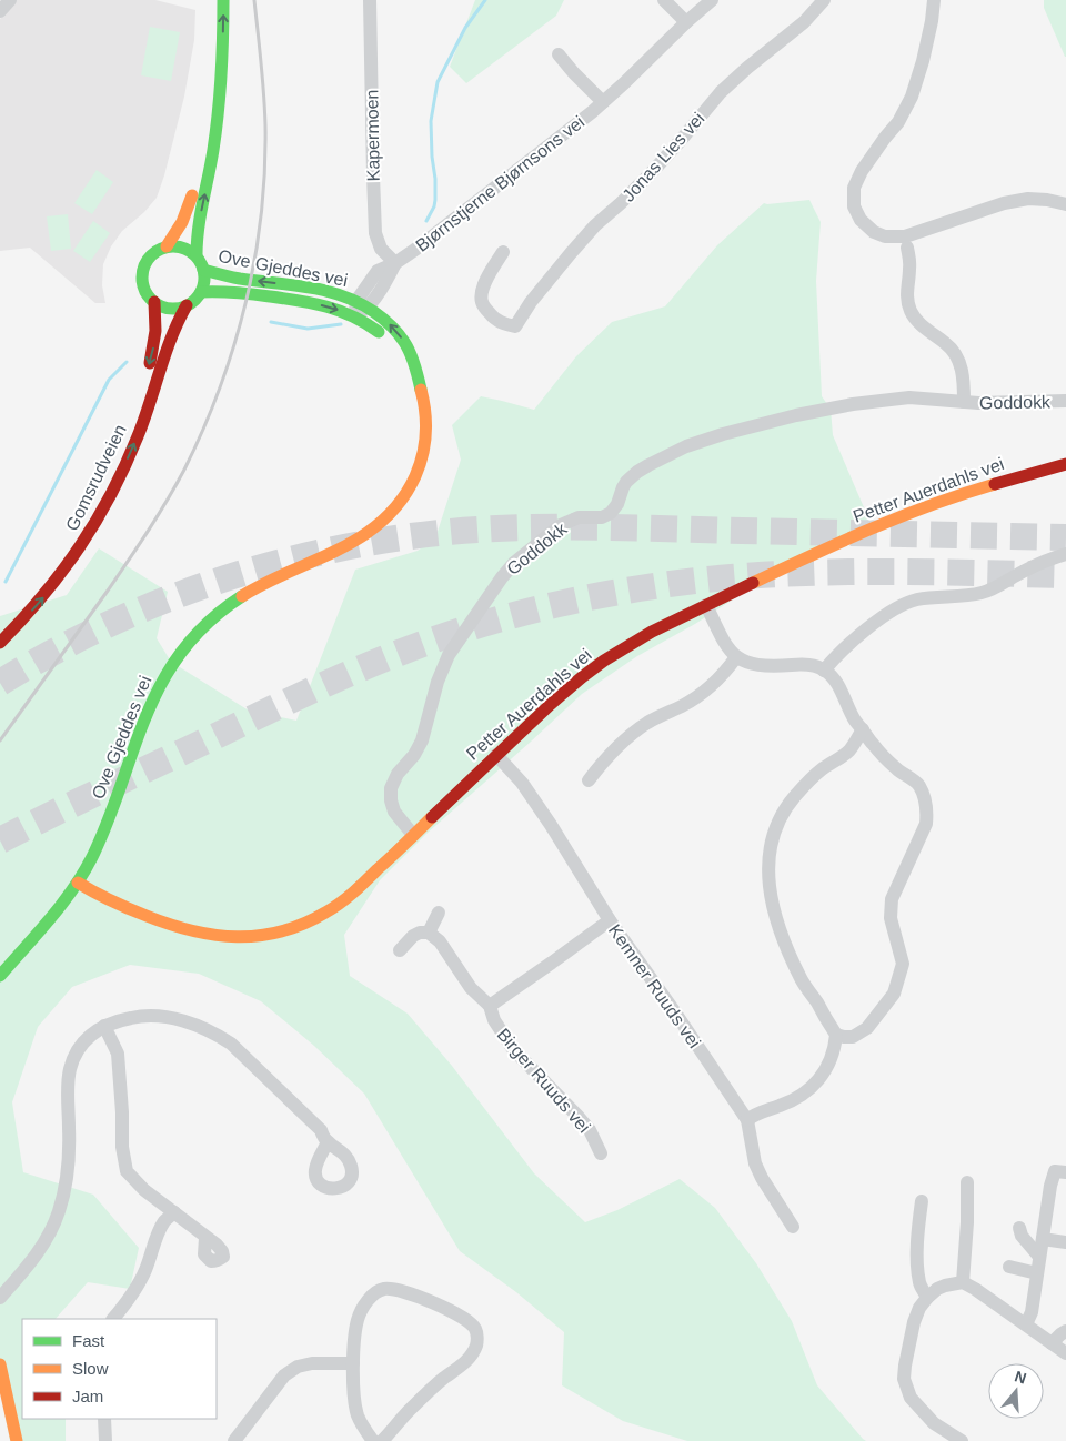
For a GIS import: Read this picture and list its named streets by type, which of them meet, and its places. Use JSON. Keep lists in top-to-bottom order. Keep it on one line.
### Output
{"streets":{"street":["Kapermoen","Jonas Lies vei","Bjørnstjerne Bjørnsons vei","Ove Gjeddes vei","Goddokk","Gomsrudveien","Petter Auerdahls vei","Kemner Ruuds vei","Birger Ruuds vei"]},"crossings":[["Kapermoen","Bjørnstjerne Bjørnsons vei"],["Bjørnstjerne Bjørnsons vei","Ove Gjeddes vei"],["Ove Gjeddes vei","Gomsrudveien"],["Ove Gjeddes vei","Petter Auerdahls vei"],["Goddokk","Petter Auerdahls vei"],["Petter Auerdahls vei","Kemner Ruuds vei"],["Kemner Ruuds vei","Birger Ruuds vei"]],"legend":["Fast","Slow","Jam"],"north":"top"}
